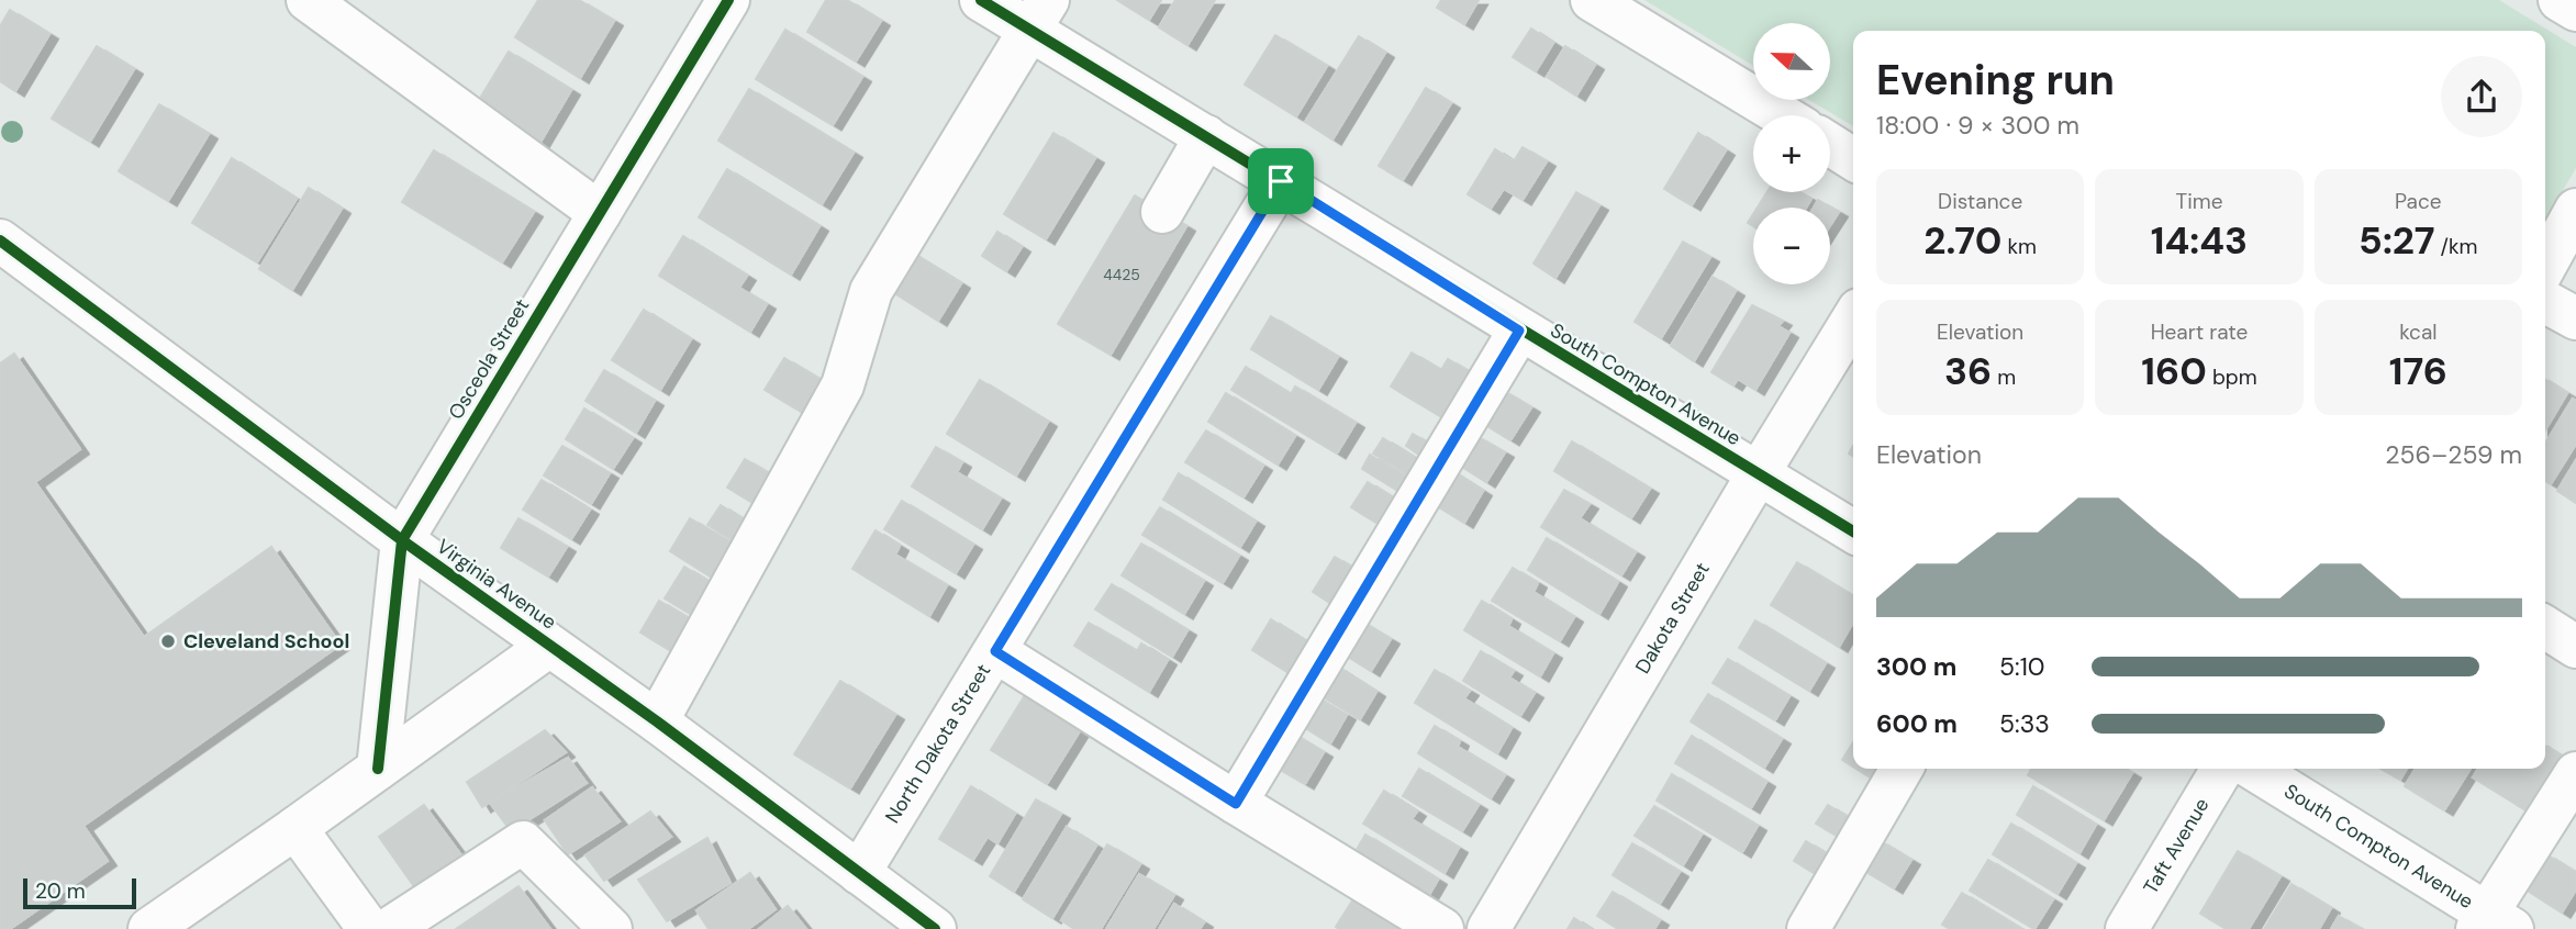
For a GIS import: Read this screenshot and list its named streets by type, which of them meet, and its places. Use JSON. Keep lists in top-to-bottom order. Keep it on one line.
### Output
{"streets":{"street":["Osceola Street","South Compton Avenue","Virginia Avenue","Dakota Street","North Dakota Street","Taft Avenue"]},"crossings":[["Osceola Street","Virginia Avenue"],["South Compton Avenue","Dakota Street"],["South Compton Avenue","North Dakota Street"],["Virginia Avenue","North Dakota Street"]],"places":["Cleveland School"],"house_numbers":["4425"],"scale_bar":"20 m","north":"left","page":{"map_buttons":["+","−"],"heading":["Evening run","18:00 · 9 × 300 m"],"stats":[["Distance","2.70 km"],["Time","14:43"],["Pace","5:27 /km"],["Elevation","36 m"],["Heart rate","160 bpm"],["kcal","176"]],"chart":["Elevation","256–259 m"],"list":[{"name":"300 m","note":"5:10"},{"name":"600 m","note":"5:33"}],"scale":"20 m"}}
